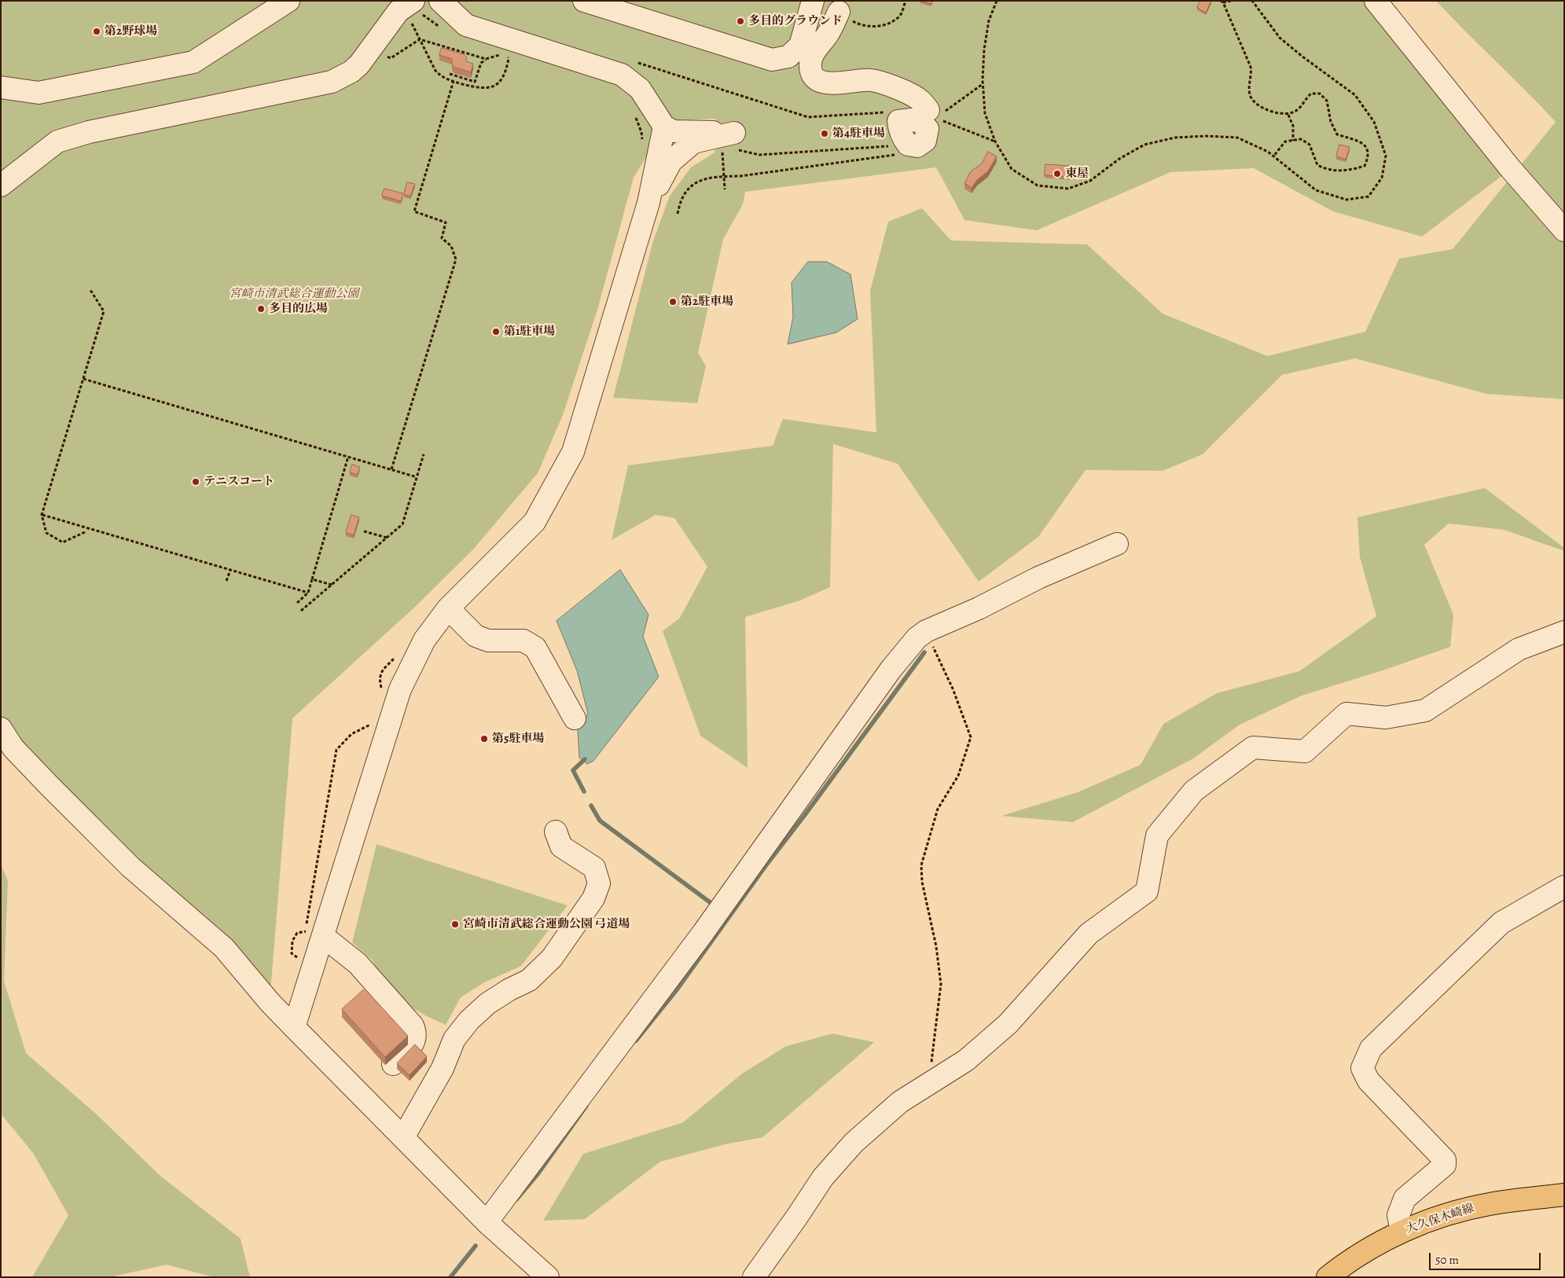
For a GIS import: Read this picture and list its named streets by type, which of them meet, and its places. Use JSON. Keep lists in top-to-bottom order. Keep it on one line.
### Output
{"streets":{"main road":["大久保木崎線"]},"parks":["宮崎市清武総合運動公園"],"places":["多目的グラウンド","第2野球場","第4駐車場","東屋","第2駐車場","多目的広場","第1駐車場","テニスコート","第5駐車場","宮崎市清武総合運動公園 弓道場"],"scale_bar":"50 m"}
